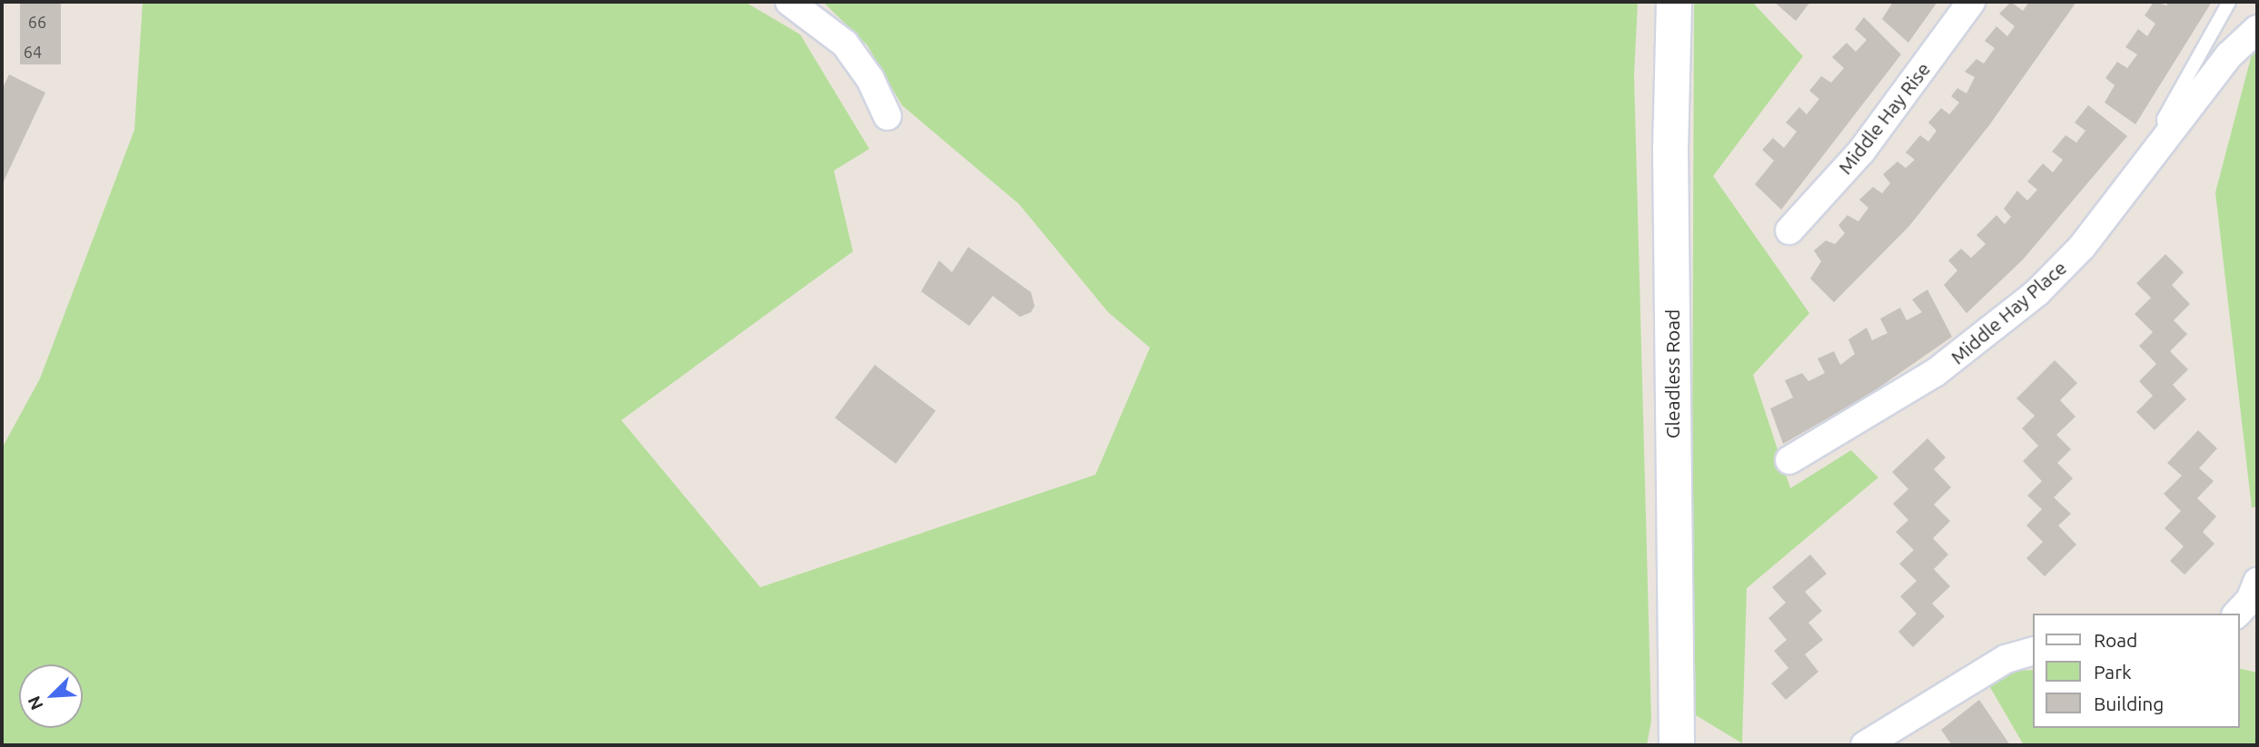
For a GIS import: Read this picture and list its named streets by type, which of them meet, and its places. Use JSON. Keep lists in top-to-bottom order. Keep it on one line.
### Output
{"streets":{"main road":["Gleadless Road"],"street":["Middle Hay Rise","Middle Hay Place"]},"house_numbers":["66","64"],"legend":["Road","Park","Building"],"north":"bottom left"}
